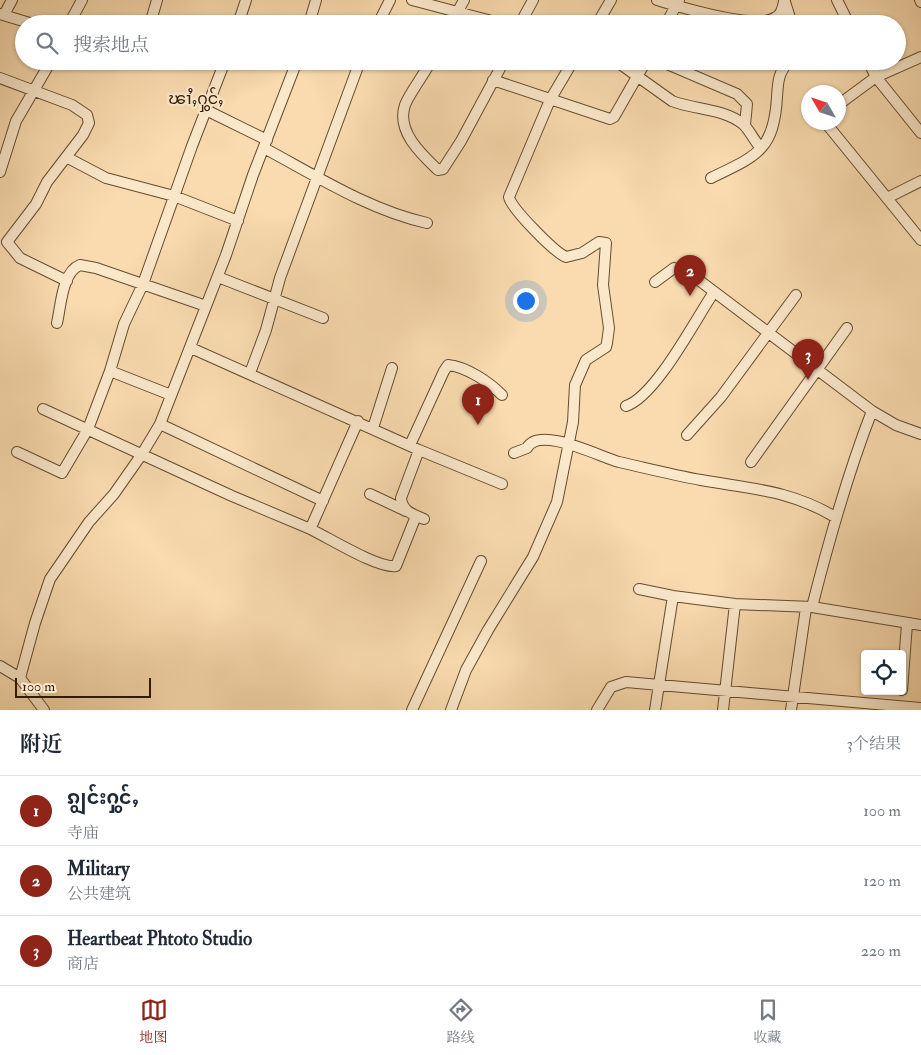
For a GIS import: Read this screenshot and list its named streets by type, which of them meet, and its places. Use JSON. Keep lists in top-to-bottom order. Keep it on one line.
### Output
{"districts":["ၽၢႆႇႁွင်ႇ"],"scale_bar":"100 m","north":"top left","page":{"search":"搜索地点","pins":["2","3","1"],"scale":"100 m","heading":["附近","3个结果"],"list":[{"mark":"1","name":"ၵျွင်းႁွင်ႇ","note":"寺庙","value":"100 m"},{"mark":"2","name":"Military","note":"公共建筑","value":"120 m"},{"mark":"3","name":"Heartbeat Phtoto Studio","note":"商店","value":"220 m"}],"nav":["地图","路线","收藏"]}}
